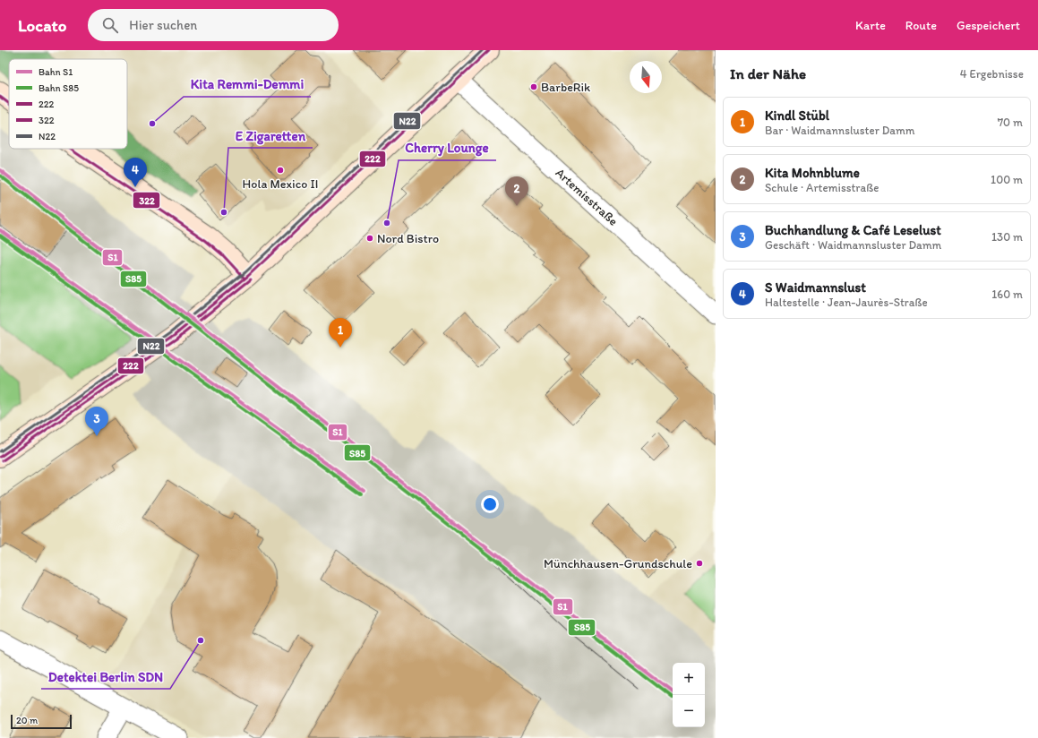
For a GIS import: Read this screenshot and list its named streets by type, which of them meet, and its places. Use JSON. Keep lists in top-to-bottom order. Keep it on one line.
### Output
{"streets":{"street":["Artemisstraße"]},"places":["BarbeRik","Kita Remmi-Demmi","Hola Mexico II","E Zigaretten","Cherry Lounge","Nord Bistro","Münchhausen-Grundschule","Detektei Berlin SDN"],"lines":["transit line 222","transit line N22","transit line 322","rail line S1","rail line S85"],"legend":["Bahn S1","Bahn S85","222","322","N22"],"scale_bar":"20 m","north":"bottom","page":{"header":"Locato","search":"Hier suchen","nav":["Karte","Route","Gespeichert"],"heading":["In der Nähe","4 Ergebnisse"],"list":[{"mark":"1","name":"Kindl Stübl","note":"Bar · Waidmannsluster Damm","value":"70 m"},{"mark":"2","name":"Kita Mohnblume","note":"Schule · Artemisstraße","value":"100 m"},{"mark":"3","name":"Buchhandlung & Café Leselust","note":"Geschäft · Waidmannsluster Damm","value":"130 m"},{"mark":"4","name":"S Waidmannslust","note":"Haltestelle · Jean-Jaurès-Straße","value":"160 m"}],"pins":["4","2","1","3"],"map_buttons":["+","−"],"scale":"20 m"}}
